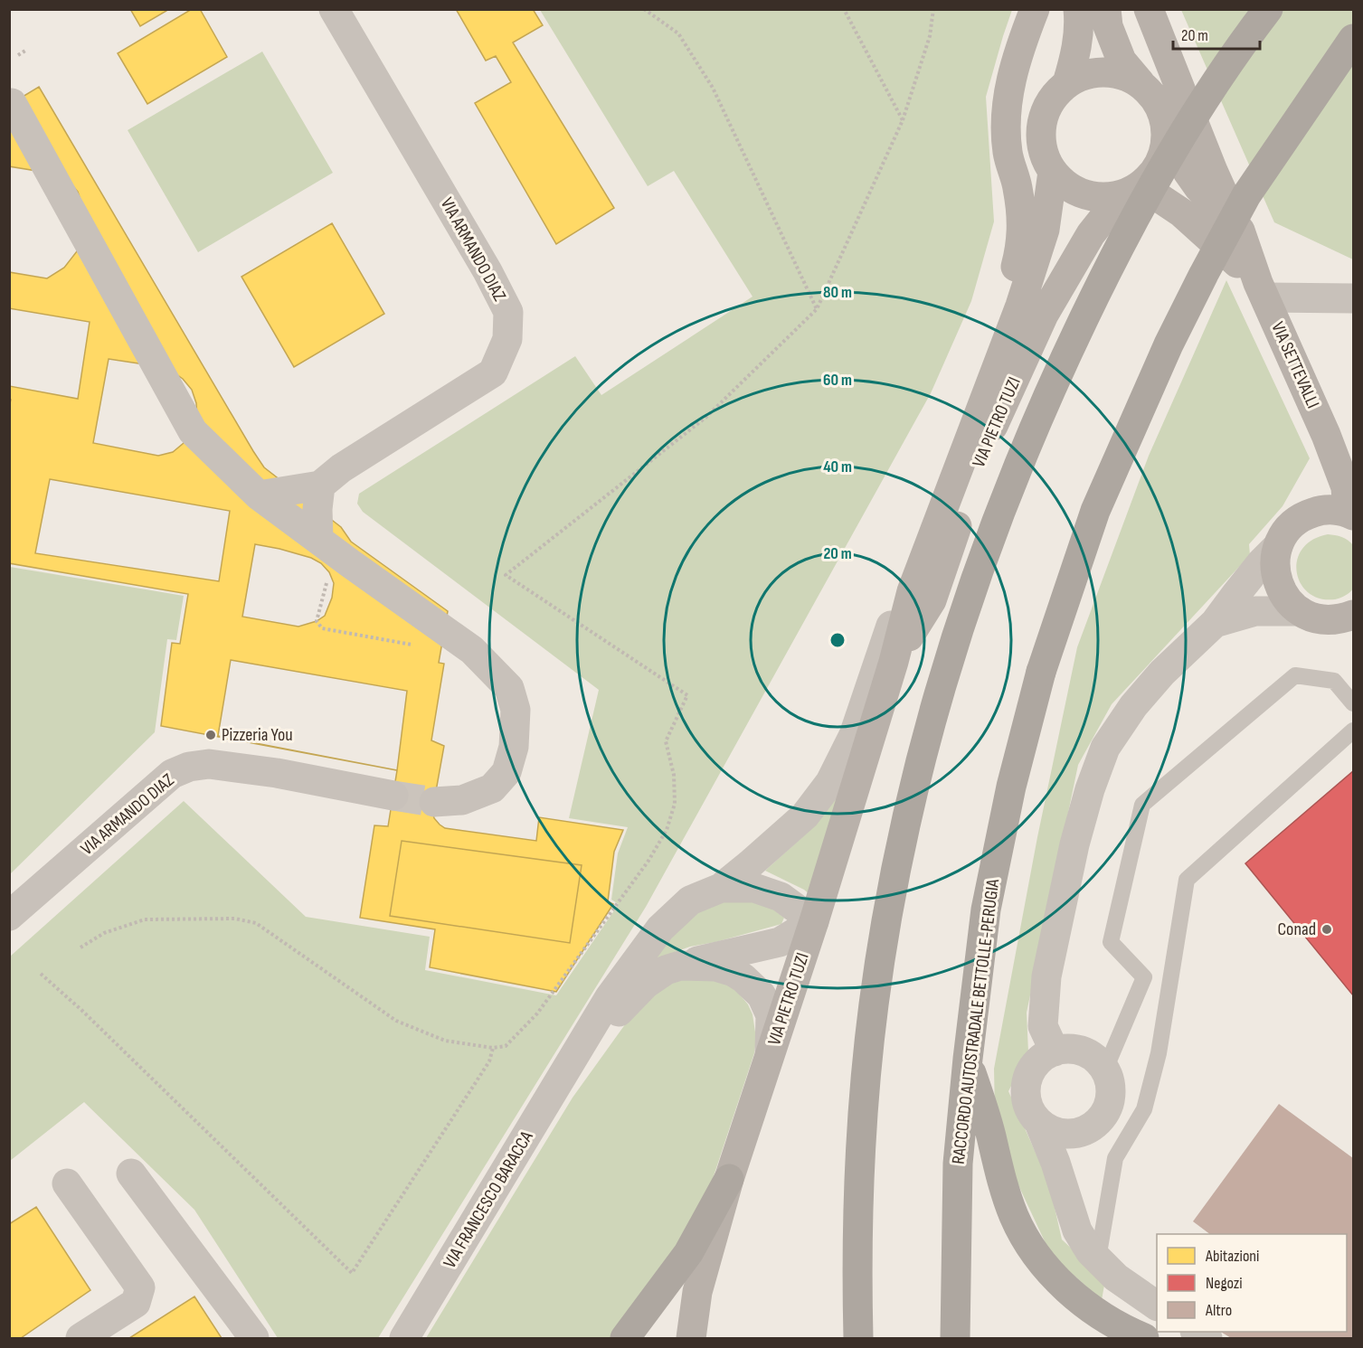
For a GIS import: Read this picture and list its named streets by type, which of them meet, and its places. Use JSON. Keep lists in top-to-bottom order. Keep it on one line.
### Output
{"streets":{"highway":["RACCORDO AUTOSTRADALE BETTOLLE-PERUGIA"],"main road":["VIA SETTEVALLI","VIA PIETRO TUZI"],"street":["VIA ARMANDO DIAZ","VIA FRANCESCO BARACCA"]},"crossings":[["VIA SETTEVALLI","VIA PIETRO TUZI"]],"places":["Pizzeria You","Conad"],"legend":["Abitazioni","Negozi","Altro"],"scale_bar":"20 m","rings":["80 m","60 m","40 m","20 m"]}
